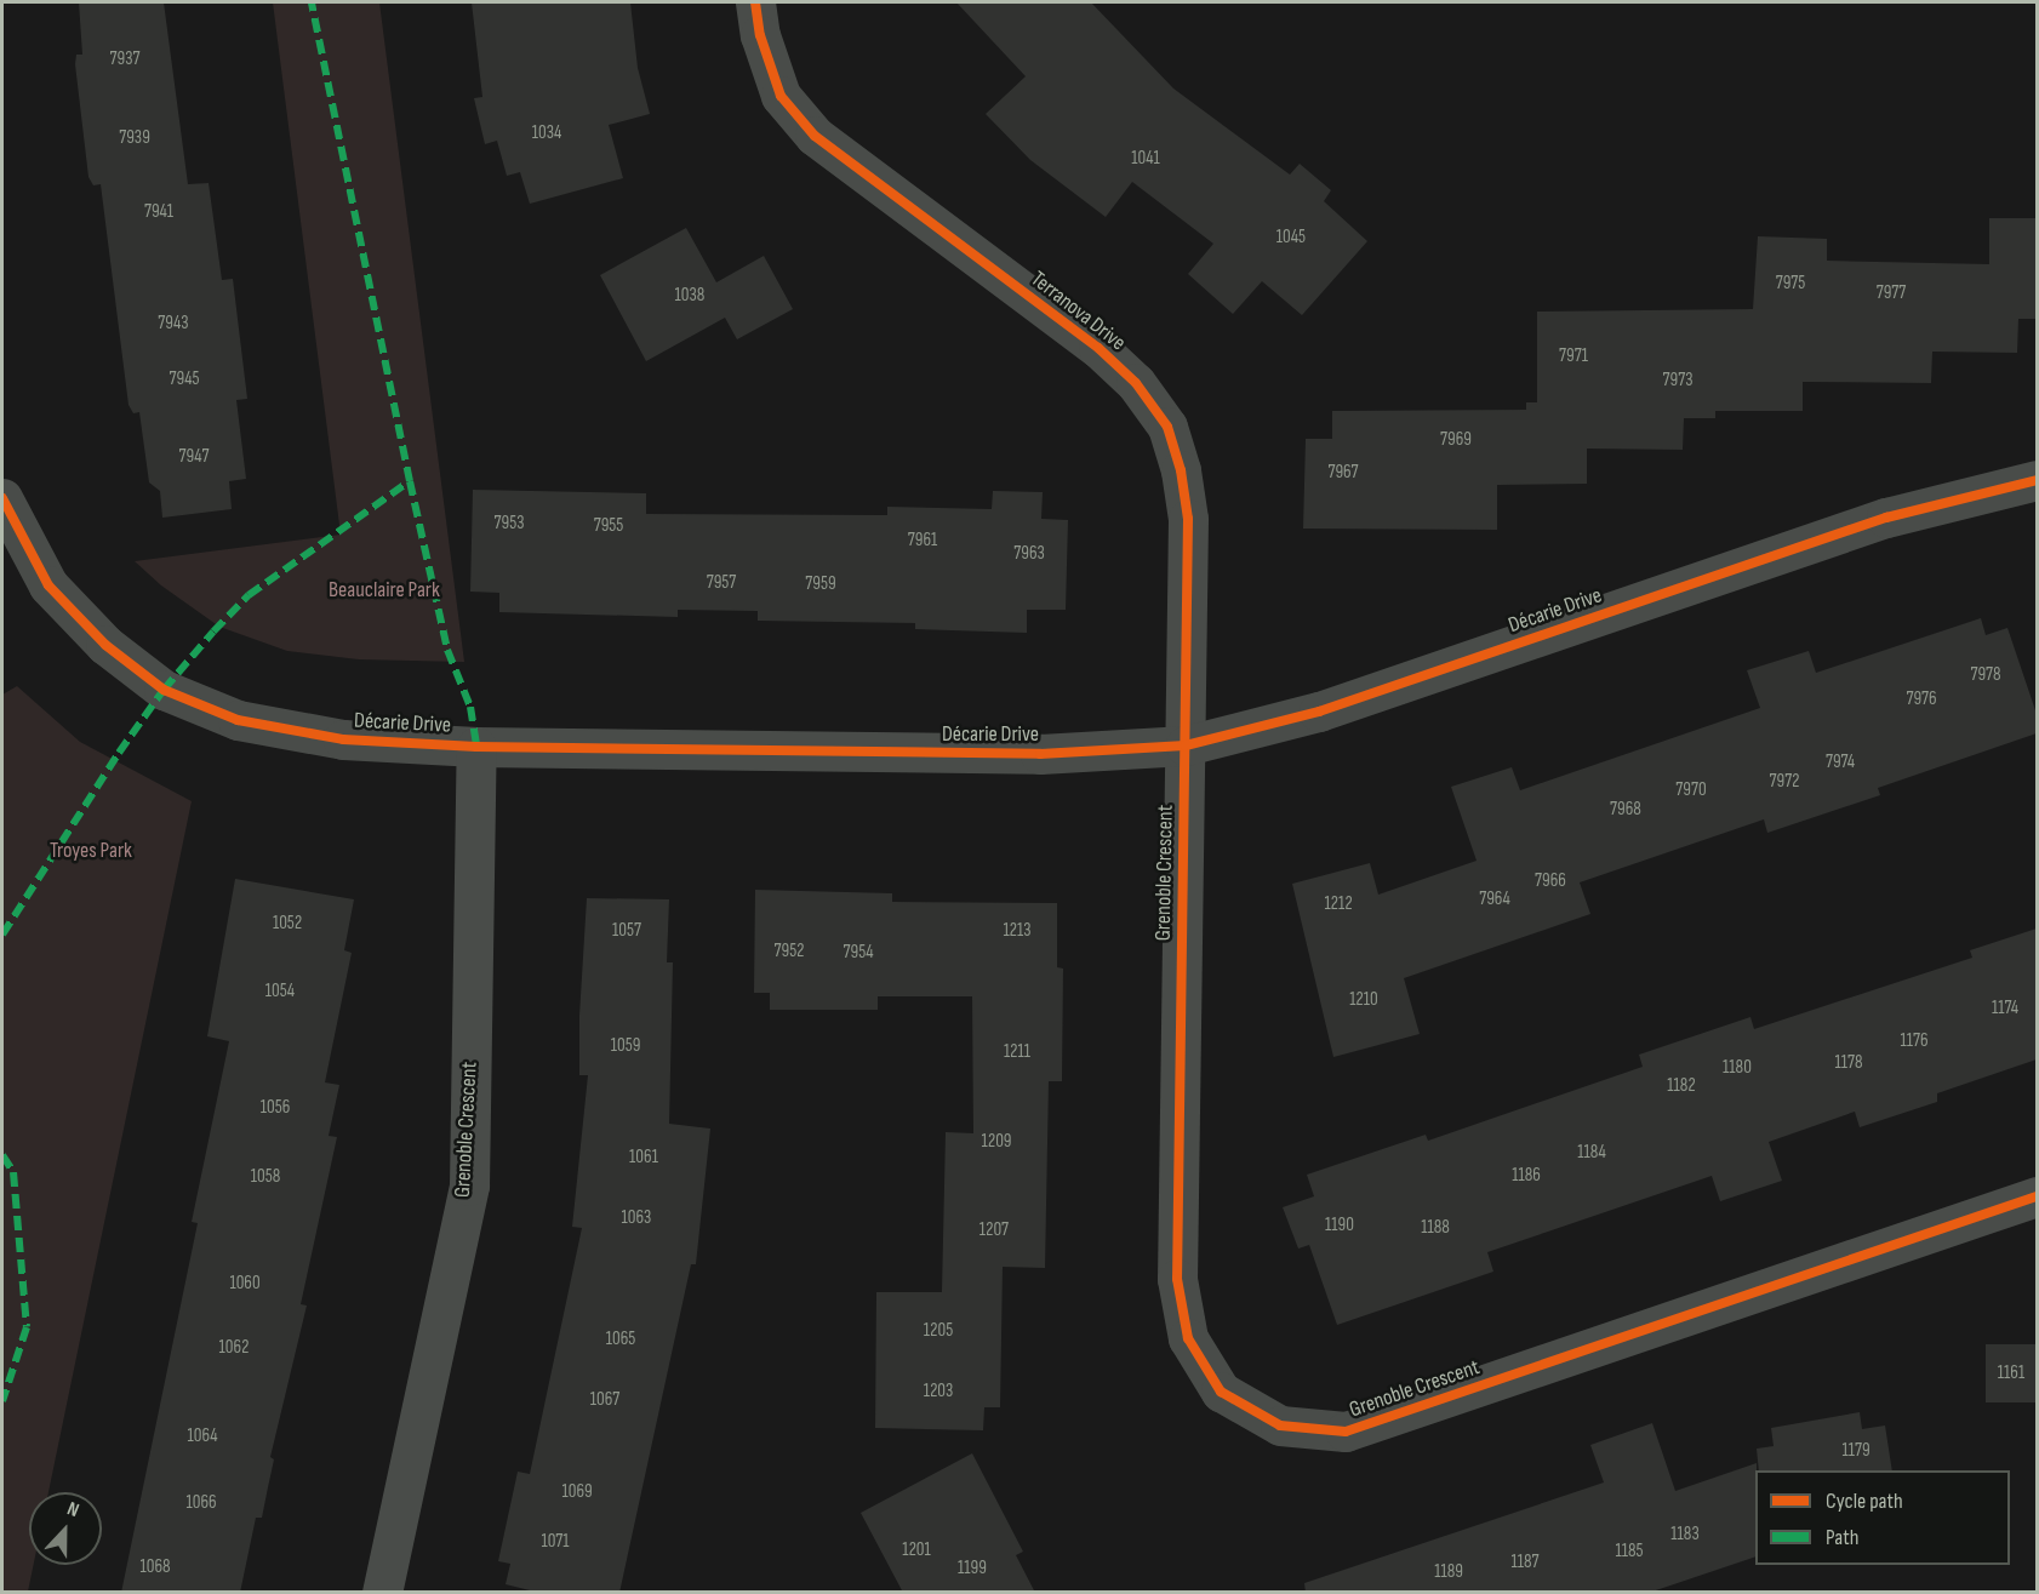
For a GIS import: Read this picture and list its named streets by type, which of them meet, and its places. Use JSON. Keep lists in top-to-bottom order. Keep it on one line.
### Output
{"streets":{"street":["Terranova Drive","Décarie Drive","Grenoble Crescent"]},"crossings":[["Terranova Drive","Décarie Drive"],["Terranova Drive","Grenoble Crescent"],["Décarie Drive","Grenoble Crescent"]],"parks":["Beauclaire Park","Troyes Park"],"house_numbers":["7937","1034","7939","1041","7941","1045","7975","7977","1038","7943","7971","7945","7973","7969","7947","7967","7953","7955","7961","7963","7957","7959","7978","7976","7974","7972","7970","7968","7966","7964","1212","1052","1057","1213","7952","7954","1054","1210","1174","1176","1059","1211","1178","1180","1182","1056","1209","1184","1061","1186","1058","1063","1190","1188","1207","1060","1205","1065","1062","1161","1203","1067","1064","1179","1069","1066","1183","1071","1201","1185","1187","1068","1199","1189"],"legend":["Cycle path","Path"],"north":"top"}
